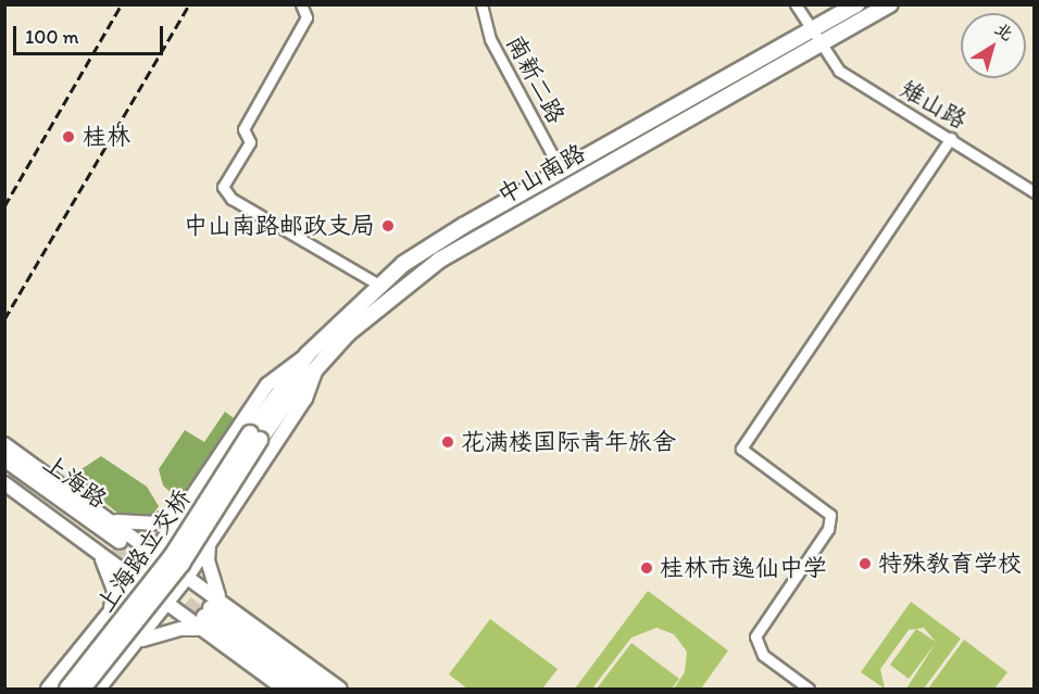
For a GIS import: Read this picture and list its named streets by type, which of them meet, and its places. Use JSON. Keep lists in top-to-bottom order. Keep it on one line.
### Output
{"streets":{"highway":["中山南路","上海路","上海路立交桥"],"street":["南新二路","雉山路"]},"crossings":[["南新二路","中山南路"],["雉山路","中山南路"],["中山南路","上海路立交桥"]],"places":["桂林","中山南路邮政支局","花满楼国际青年旅舍","特殊教育学校","桂林市逸仙中学"],"scale_bar":"100 m","north":"top right"}
